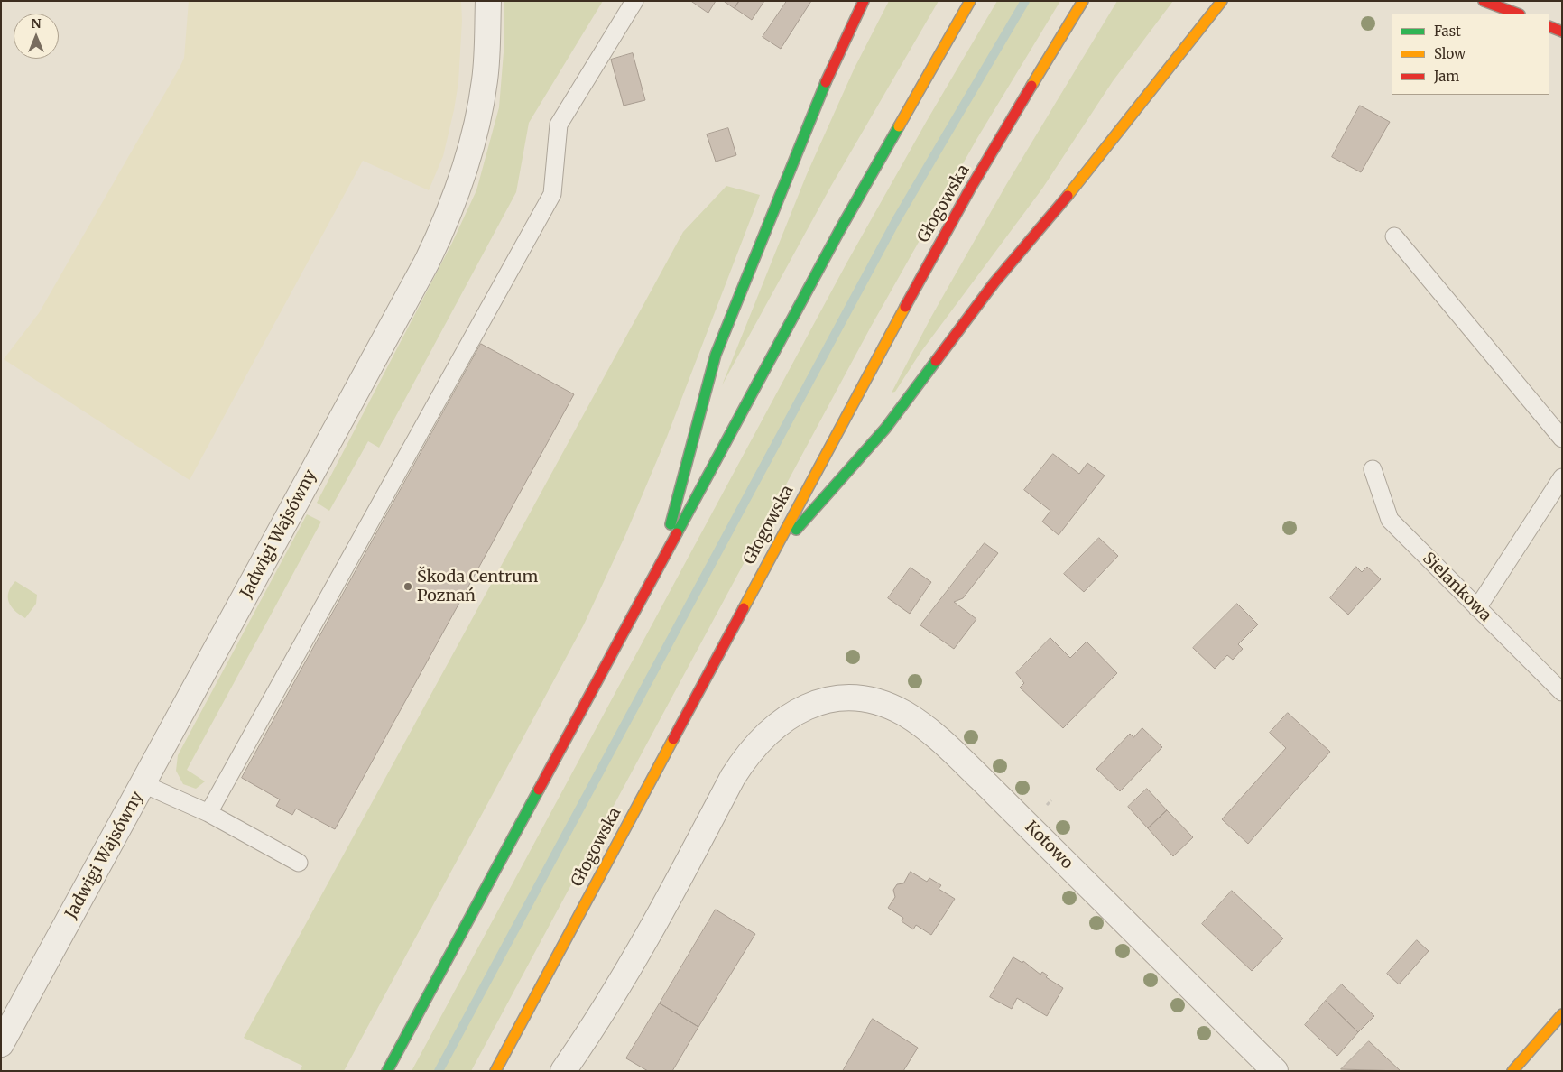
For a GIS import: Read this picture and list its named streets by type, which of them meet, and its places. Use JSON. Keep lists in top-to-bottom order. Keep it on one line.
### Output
{"streets":{"main road":["Głogowska"],"street":["Jadwigi Wajsówny","Kotowo"],"lane":["Sielankowa"]},"places":["Škoda Centrum Poznań"],"legend":["Fast","Slow","Jam"],"north":"top"}
